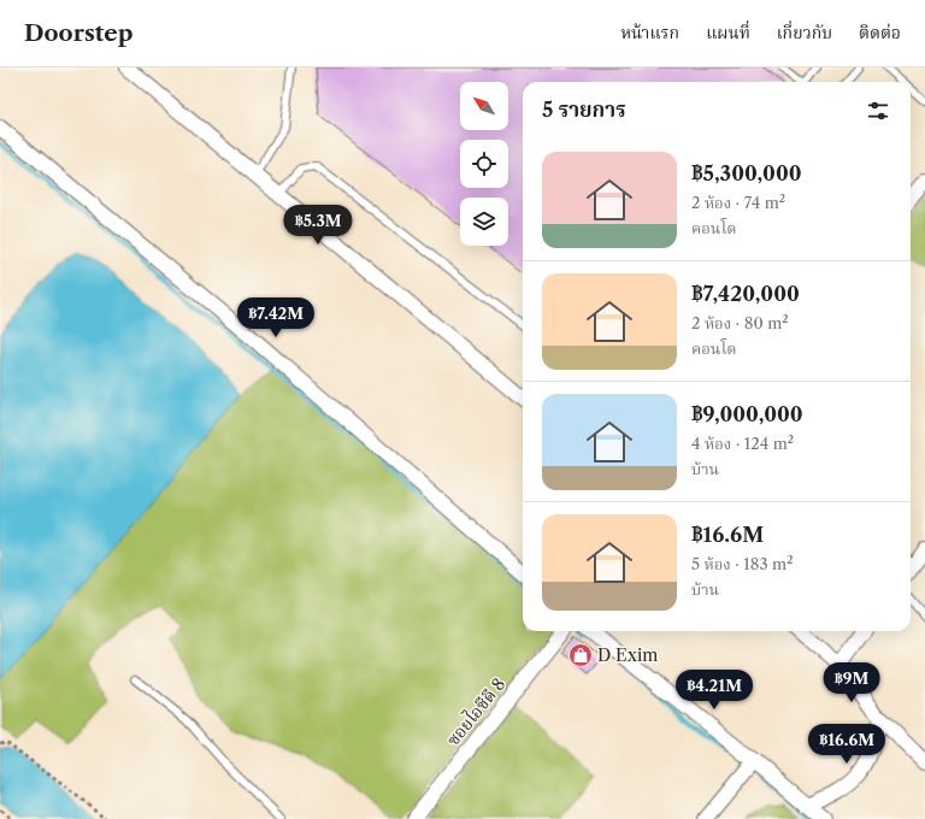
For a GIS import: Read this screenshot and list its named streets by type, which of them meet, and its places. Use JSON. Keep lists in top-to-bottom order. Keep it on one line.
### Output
{"streets":{"street":["ซอยไอซีดี 8"]},"places":{"shop":["D Exim"]},"north":"top left","page":{"header":"Doorstep","nav":["หน้าแรก","แผนที่","เกี่ยวกับ","ติดต่อ"],"heading":"5 รายการ","list":[{"name":"฿5,300,000","note":"2 ห้อง · 74 m² · คอนโด"},{"name":"฿7,420,000","note":"2 ห้อง · 80 m² · คอนโด"},{"name":"฿9,000,000","note":"4 ห้อง · 124 m² · บ้าน"},{"name":"฿16.6M","note":"5 ห้อง · 183 m² · บ้าน"}],"price":["฿5.3M","฿7.42M","฿9M","฿4.21M","฿16.6M"]}}
